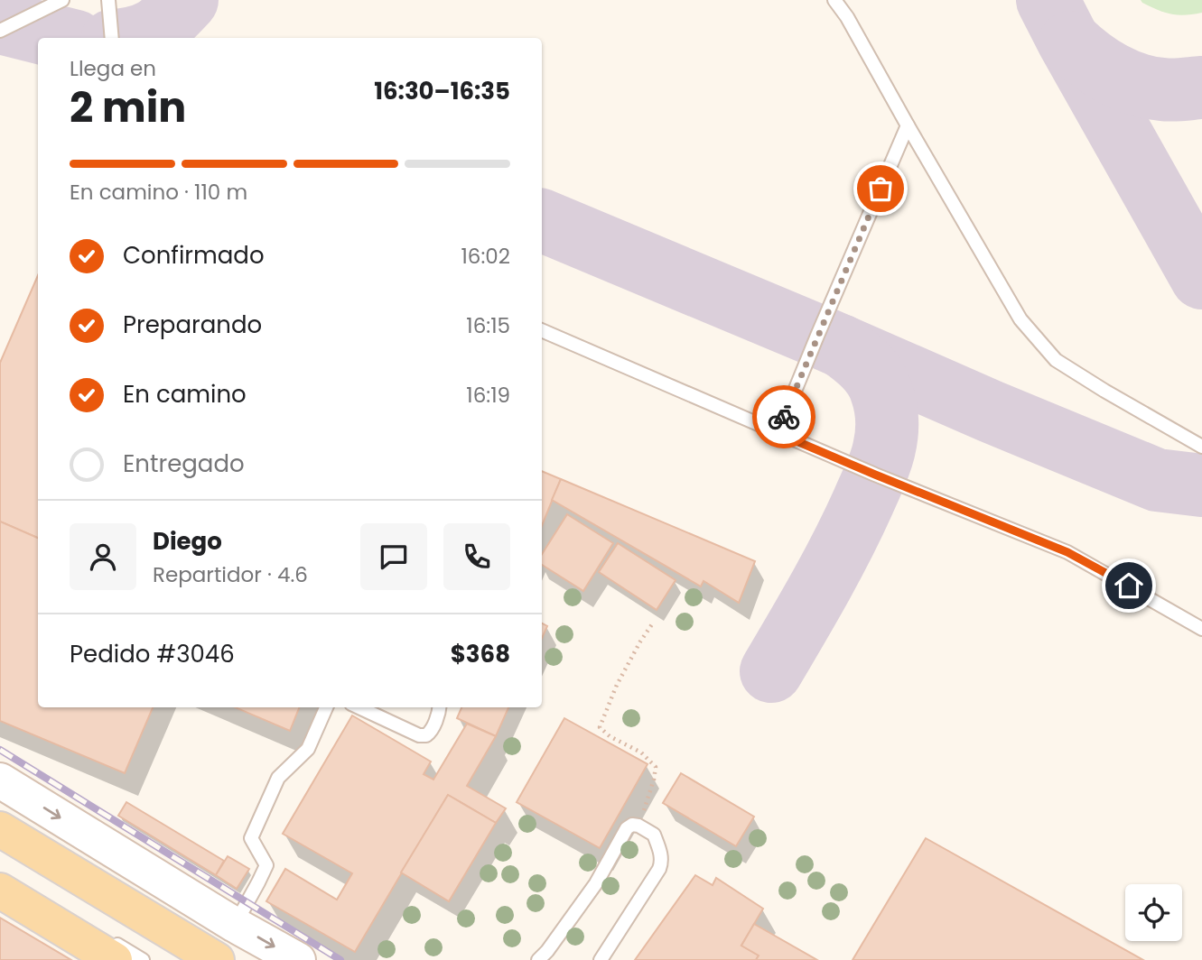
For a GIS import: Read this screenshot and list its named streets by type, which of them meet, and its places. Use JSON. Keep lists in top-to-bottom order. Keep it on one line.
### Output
{"page":{"heading":["2 min","Llega en","16:30–16:35"],"panel":["Diego","Repartidor · 4.6","Pedido #3046","$368"],"bar":"En camino · 110 m","list":[["Confirmado","16:02"],["Preparando","16:15"],["En camino","16:19"],"Entregado"]}}
